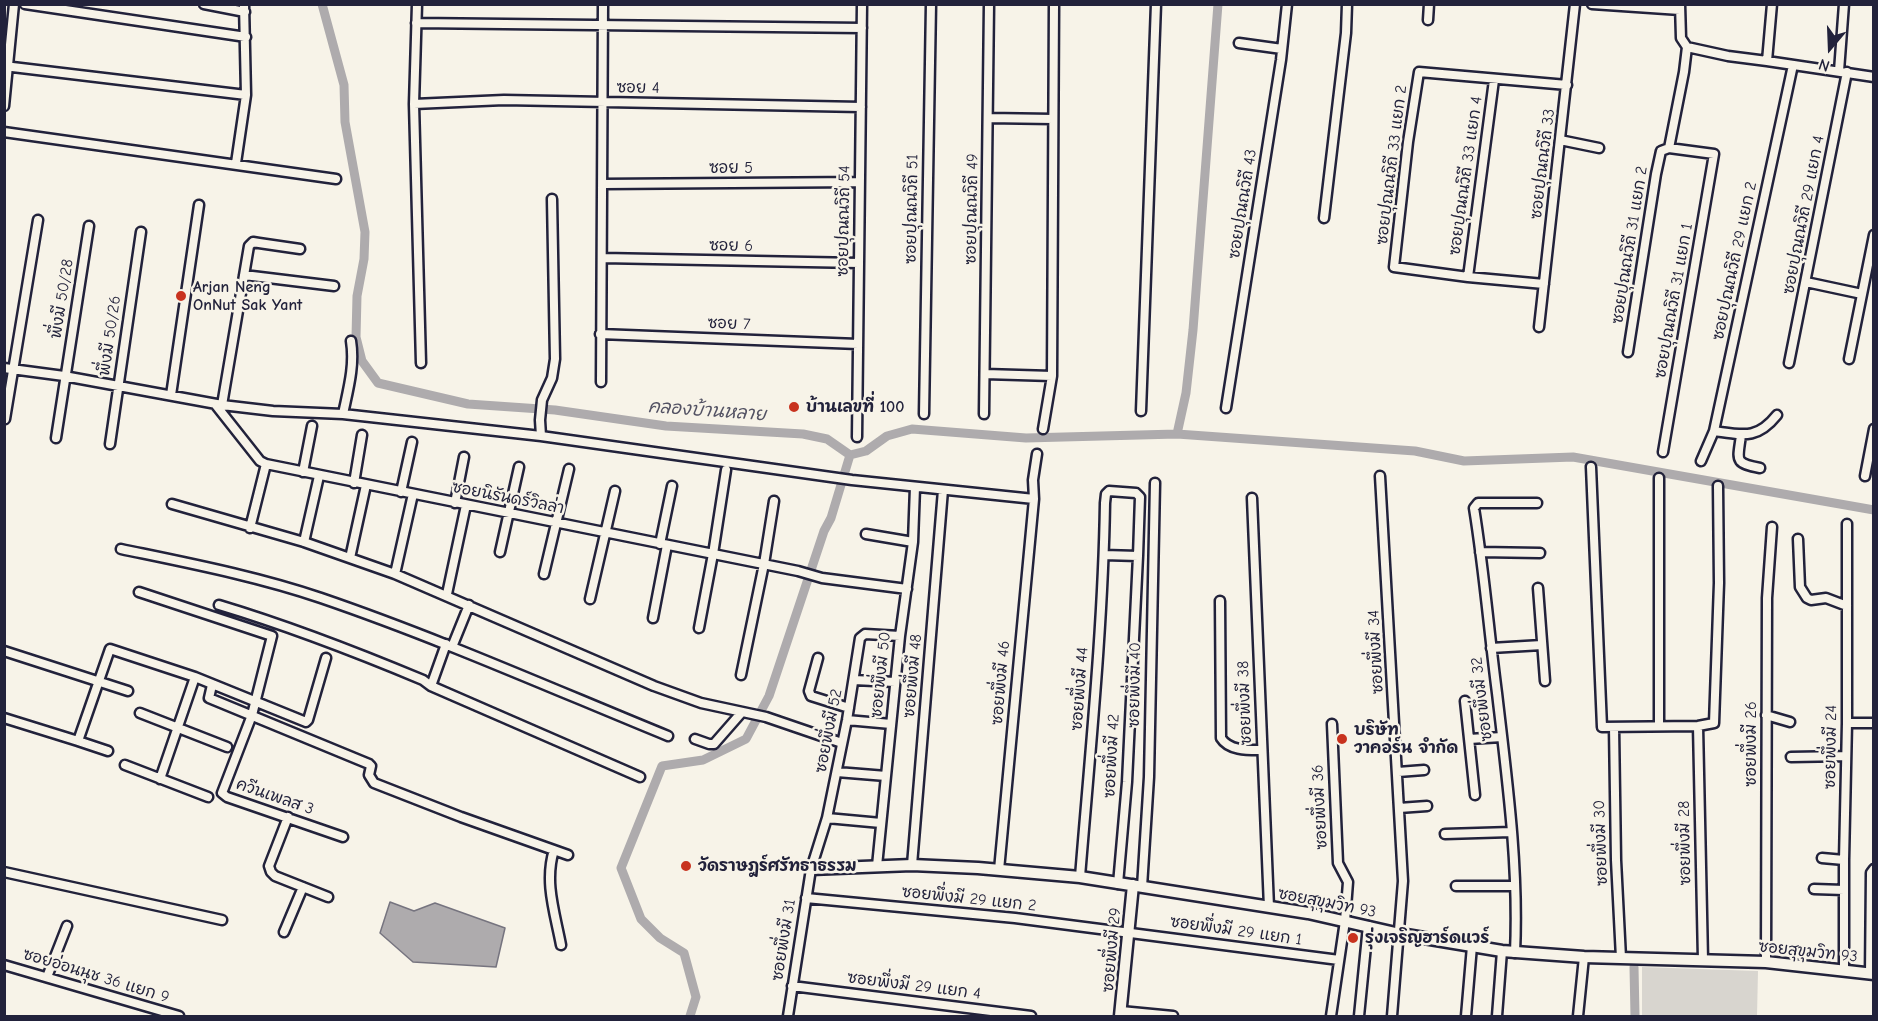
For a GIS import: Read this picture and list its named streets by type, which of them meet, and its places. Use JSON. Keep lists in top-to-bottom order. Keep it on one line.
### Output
{"streets":{"street":["ซอย 4","ซอยปุณณวิถี 33","ซอยปุณณวิถี 33 แยก 2","ซอย 5","ซอยปุณณวิถี 33 แยก 4","ซอยปุณณวิถี 43","ซอยปุณณวิถี 51","ซอยปุณณวิถี 49","ซอยปุณณวิถี 29 แยก 4","ซอยปุณณวิถี 54","ซอยปุณณวิถี 31 แยก 2","ซอย 6","ซอยปุณณวิถี 29 แยก 2","พึ่งมี 50/28","ซอยปุณณวิถี 31 แยก 1","ซอย 7","พึ่งมี 50/26","ซอยนิรันดร์วิลล่า","ซอยพึ่งมี 34","ซอยพึ่งมี 50","ซอยพึ่งมี 48","ซอยพึ่งมี 46","ซอยพึ่งมี 40","ซอยพึ่งมี 44","ซอยพึ่งมี 32","ซอยพึ่งมี 38","ซอยพึ่งมี 52","ซอยพึ่งมี 26","ซอยพึ่งมี 24","ซอยพึ่งมี 42","ควีนเพลส 3","ซอยพึ่งมี 36","ซอยพึ่งมี 30","ซอยพึ่งมี 28","ซอยพึ่งมี 29 แยก 2","ซอยสุขุมวิท 93","ซอยพึ่งมี 29 แยก 1","ซอยพึ่งมี 31","ซอยพึ่งมี 29","ซอยอ่อนนุช 36 แยก 9","ซอยพึ่งมี 29 แยก 4"]},"crossings":[["ซอย 4","ซอยปุณณวิถี 54"],["ซอยปุณณวิถี 33","ซอยปุณณวิถี 33 แยก 2"],["ซอยปุณณวิถี 33","ซอยปุณณวิถี 33 แยก 4"],["ซอยปุณณวิถี 33 แยก 2","ซอยปุณณวิถี 33 แยก 4"],["ซอย 5","ซอยปุณณวิถี 54"],["ซอยปุณณวิถี 54","ซอย 6"],["ซอยปุณณวิถี 54","ซอย 7"],["ซอยปุณณวิถี 31 แยก 2","ซอยปุณณวิถี 31 แยก 1"],["ซอยนิรันดร์วิลล่า","ซอยพึ่งมี 50"],["ซอยพึ่งมี 34","ซอยสุขุมวิท 93"],["ซอยพึ่งมี 50","ซอยพึ่งมี 52"],["ซอยพึ่งมี 50","ซอยสุขุมวิท 93"],["ซอยพึ่งมี 48","ซอยสุขุมวิท 93"],["ซอยพึ่งมี 46","ซอยสุขุมวิท 93"],["ซอยพึ่งมี 40","ซอยสุขุมวิท 93"],["ซอยพึ่งมี 40","ซอยพึ่งมี 29"],["ซอยพึ่งมี 44","ซอยพึ่งมี 42"],["ซอยพึ่งมี 44","ซอยสุขุมวิท 93"],["ซอยพึ่งมี 32","ซอยสุขุมวิท 93"],["ซอยพึ่งมี 38","ซอยสุขุมวิท 93"],["ซอยพึ่งมี 52","ซอยสุขุมวิท 93"],["ซอยพึ่งมี 52","ซอยพึ่งมี 31"],["ซอยพึ่งมี 26","ซอยสุขุมวิท 93"],["ซอยพึ่งมี 24","ซอยสุขุมวิท 93"],["ซอยพึ่งมี 42","ซอยสุขุมวิท 93"],["ซอยพึ่งมี 36","ซอยสุขุมวิท 93"],["ซอยพึ่งมี 36","ซอยพึ่งมี 29 แยก 1"],["ซอยพึ่งมี 30","ซอยสุขุมวิท 93"],["ซอยพึ่งมี 28","ซอยสุขุมวิท 93"],["ซอยพึ่งมี 29 แยก 2","ซอยพึ่งมี 29 แยก 1"],["ซอยพึ่งมี 29 แยก 2","ซอยพึ่งมี 31"],["ซอยพึ่งมี 29 แยก 2","ซอยพึ่งมี 29"],["ซอยสุขุมวิท 93","ซอยพึ่งมี 31"],["ซอยสุขุมวิท 93","ซอยพึ่งมี 29"],["ซอยพึ่งมี 29 แยก 1","ซอยพึ่งมี 29"],["ซอยพึ่งมี 31","ซอยพึ่งมี 29 แยก 4"]],"water":["คลองบ้านหลาย"],"places":["Arjan Neng OnNut Sak Yant","บ้านเลขที่ 100","บริษัท วาคอร์น จำกัด","วัดราษฎร์ศรัทธาธรรม","รุ่งเจริญฮาร์ดแวร์"],"north":"bottom"}
